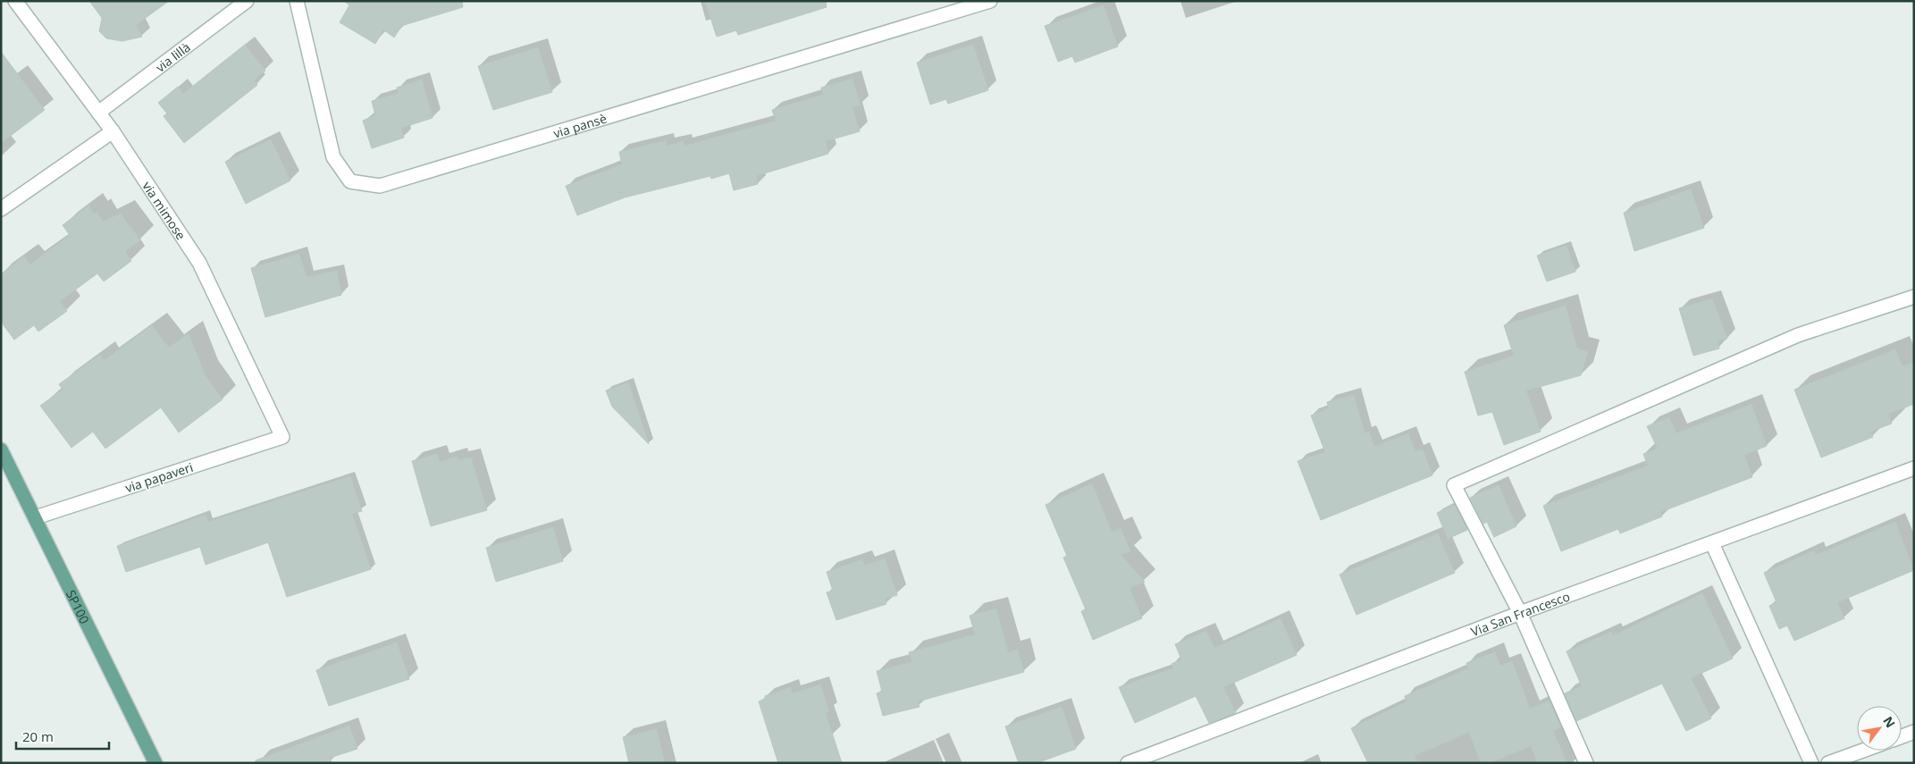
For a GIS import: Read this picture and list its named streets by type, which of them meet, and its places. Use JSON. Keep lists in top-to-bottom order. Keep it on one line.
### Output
{"streets":{"main road":["SP100"],"street":["via lillà","via pansè","via mimose","via papaveri","Via San Francesco"]},"crossings":[["via lillà","via mimose"],["via mimose","via papaveri"],["via papaveri","SP100"]],"scale_bar":"20 m","north":"top right"}
